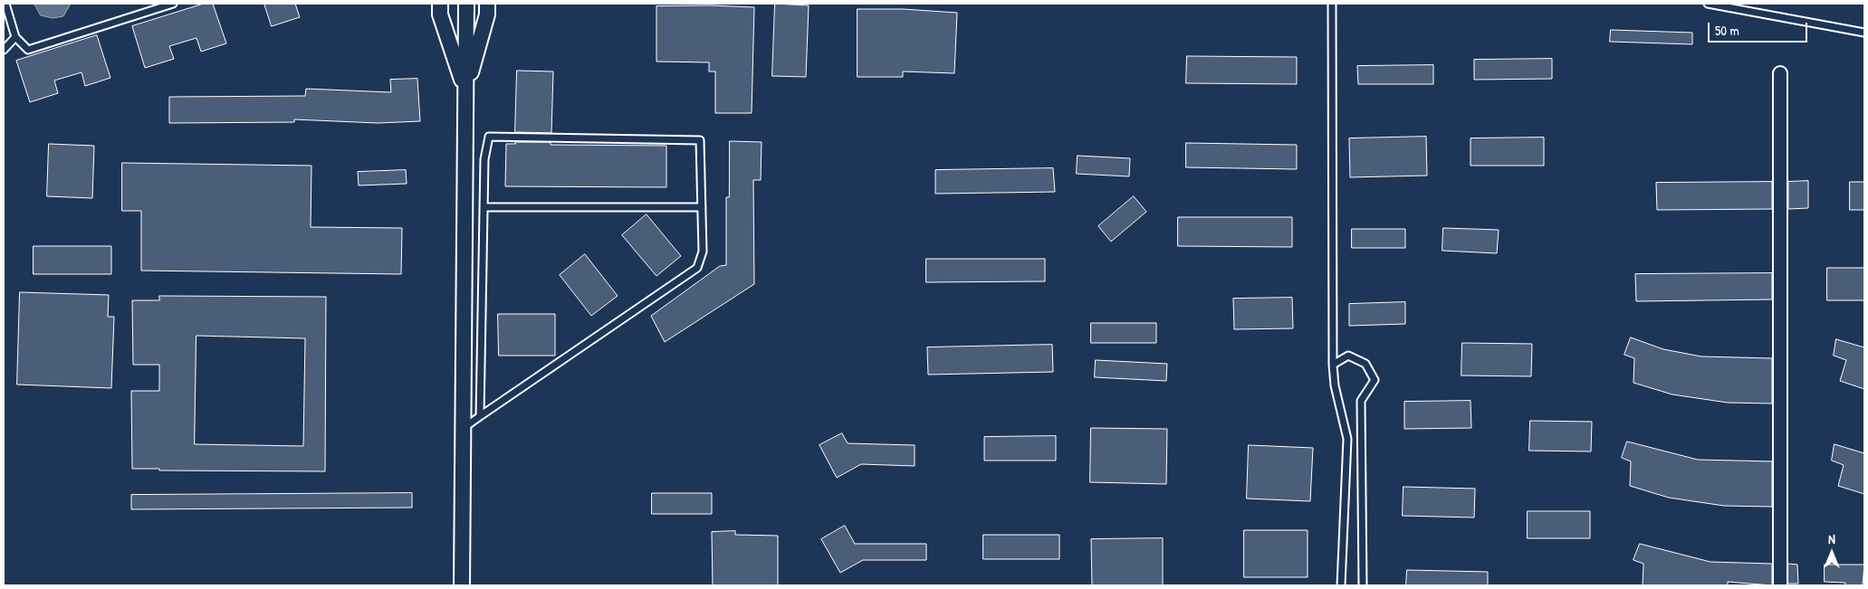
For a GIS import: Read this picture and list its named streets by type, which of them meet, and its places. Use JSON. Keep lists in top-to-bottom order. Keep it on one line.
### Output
{"scale_bar":"50 m","north":"top"}
